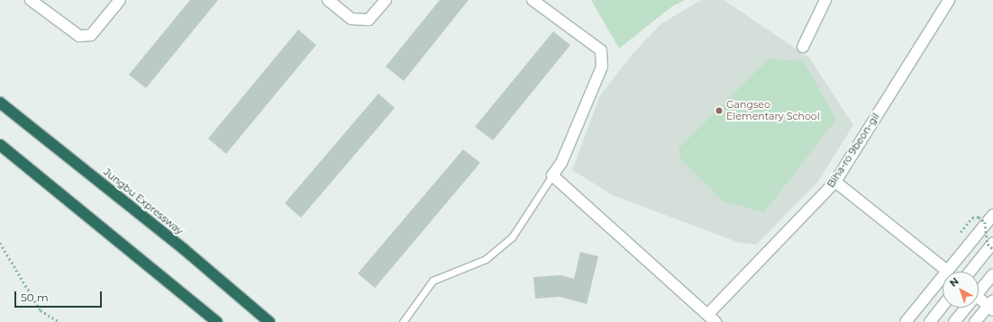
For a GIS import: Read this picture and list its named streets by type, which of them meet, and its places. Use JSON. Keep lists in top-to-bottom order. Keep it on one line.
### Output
{"streets":{"highway":["Jungbu Expressway"],"street":["Biha-ro 9beon-gil"]},"places":["Gangseo Elementary School"],"scale_bar":"50 m","north":"top left"}
